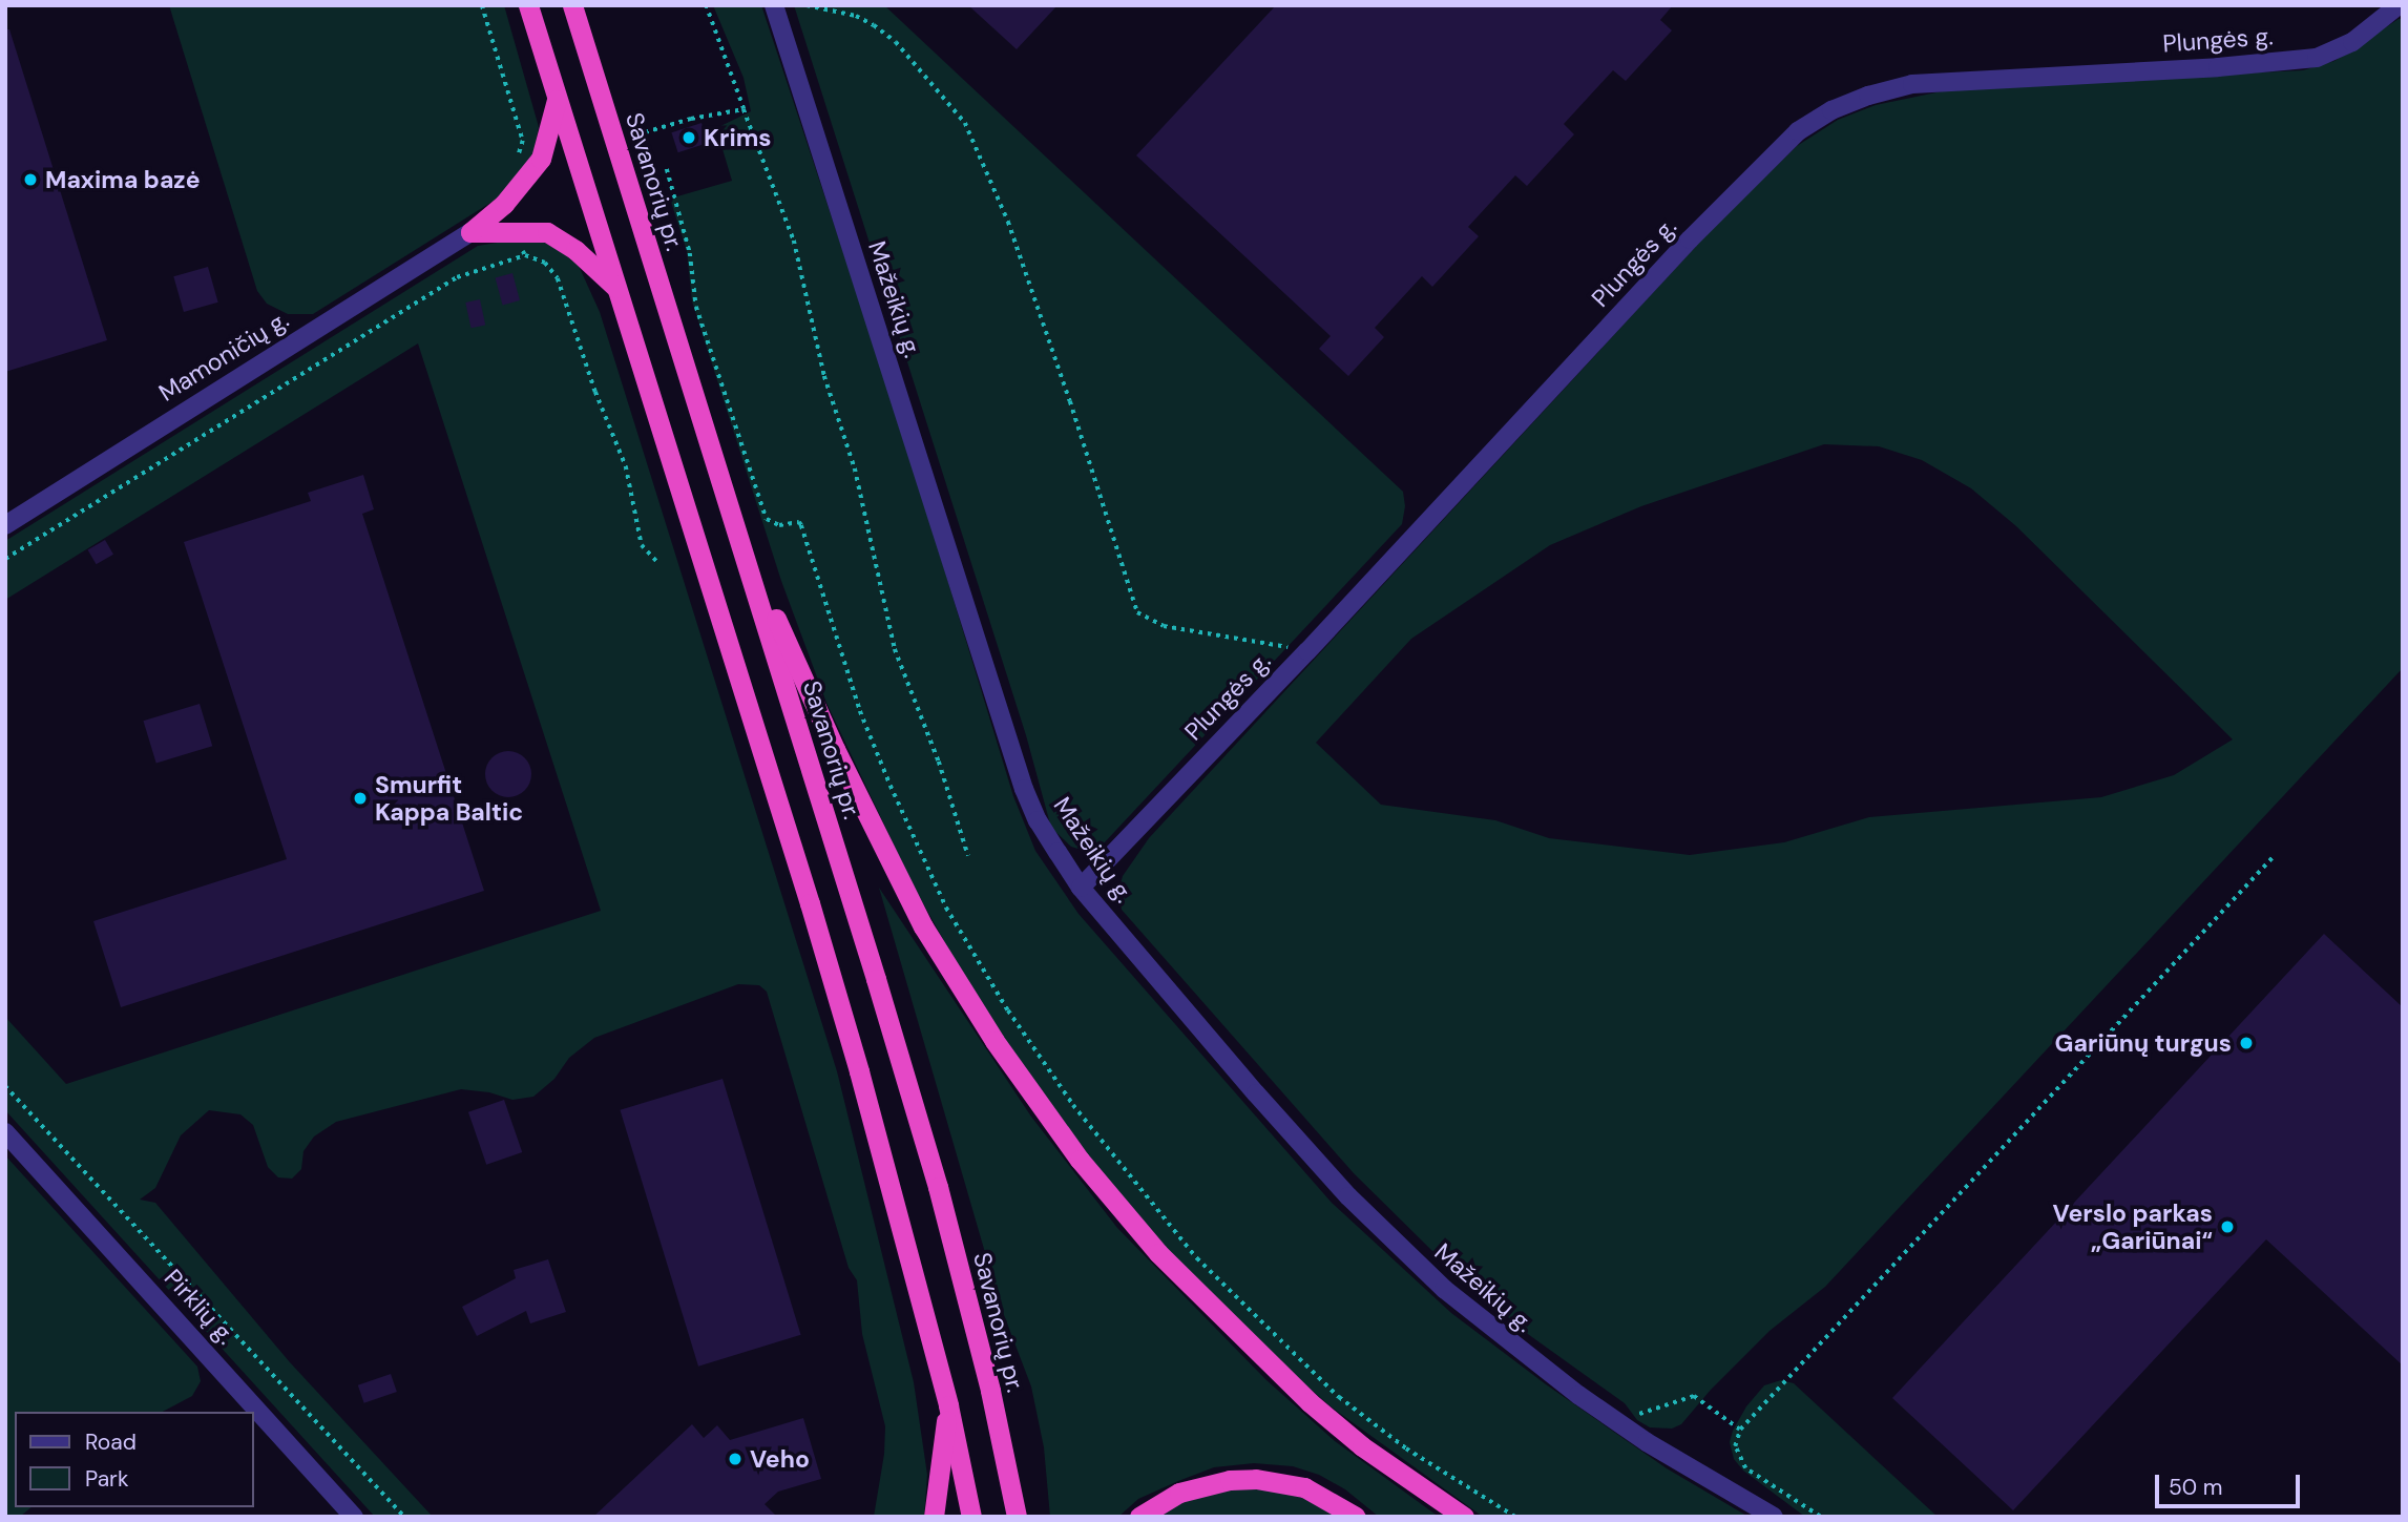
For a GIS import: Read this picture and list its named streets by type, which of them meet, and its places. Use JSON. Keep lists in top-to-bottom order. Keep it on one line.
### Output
{"streets":{"highway":["Savanorių pr."],"street":["Plungės g.","Mažeikių g.","Mamoničių g.","Pirklių g."]},"crossings":[["Plungės g.","Mažeikių g."]],"places":["Krims","Maxima bazė","Smurfit Kappa Baltic","Gariūnų turgus","Verslo parkas „Gariūnai“","Veho"],"legend":["Road","Park"],"scale_bar":"50 m"}
